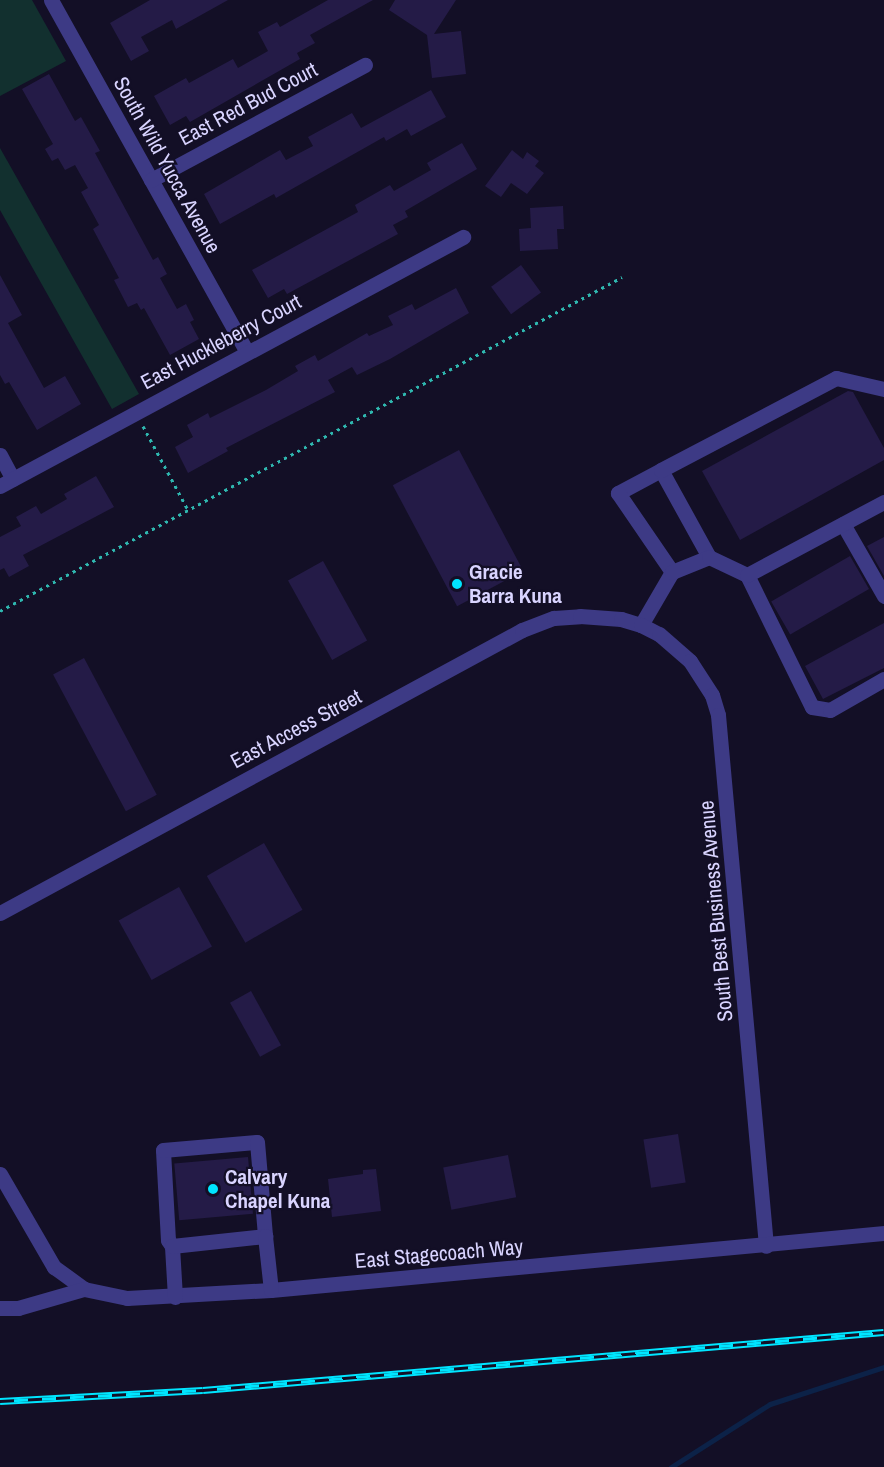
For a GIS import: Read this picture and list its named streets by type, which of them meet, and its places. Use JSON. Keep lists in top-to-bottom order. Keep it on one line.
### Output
{"streets":{"street":["East Red Bud Court","South Wild Yucca Avenue","East Huckleberry Court","East Access Street","South Best Business Avenue","East Stagecoach Way"]},"crossings":[["East Red Bud Court","South Wild Yucca Avenue"],["South Wild Yucca Avenue","East Huckleberry Court"],["East Access Street","South Best Business Avenue"],["South Best Business Avenue","East Stagecoach Way"]],"places":["Gracie Barra Kuna","Calvary Chapel Kuna"]}
